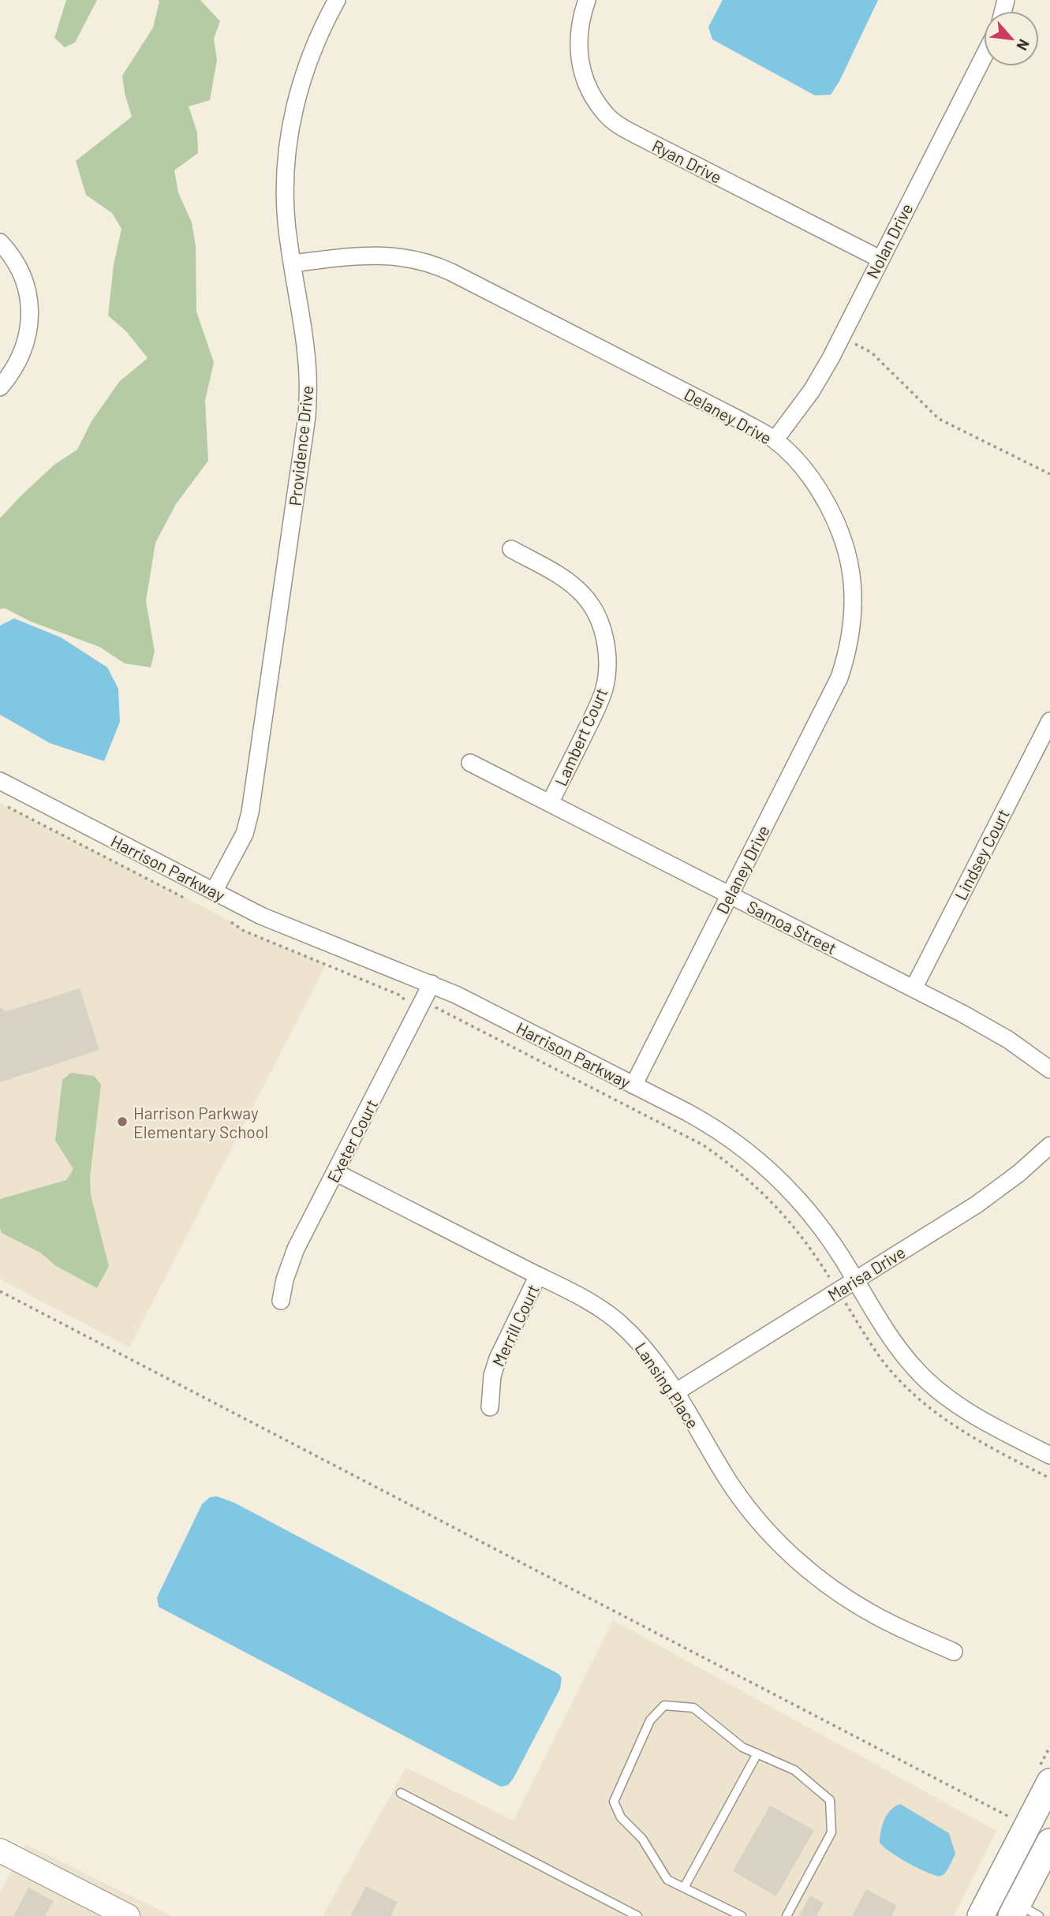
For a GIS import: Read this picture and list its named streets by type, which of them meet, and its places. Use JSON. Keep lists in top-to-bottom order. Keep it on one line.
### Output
{"streets":{"street":["Ryan Drive","Nolan Drive","Delaney Drive","Providence Drive","Lambert Court","Lindsey Court","Harrison Parkway","Samoa Street","Exeter Court","Marisa Drive","Merrill Court","Lansing Place"]},"crossings":[["Ryan Drive","Nolan Drive"],["Nolan Drive","Delaney Drive"],["Delaney Drive","Providence Drive"],["Delaney Drive","Harrison Parkway"],["Delaney Drive","Samoa Street"],["Providence Drive","Harrison Parkway"],["Lambert Court","Samoa Street"],["Lindsey Court","Samoa Street"],["Harrison Parkway","Exeter Court"],["Harrison Parkway","Marisa Drive"],["Exeter Court","Lansing Place"],["Marisa Drive","Lansing Place"],["Merrill Court","Lansing Place"]],"places":["Harrison Parkway Elementary School"],"north":"bottom right"}
